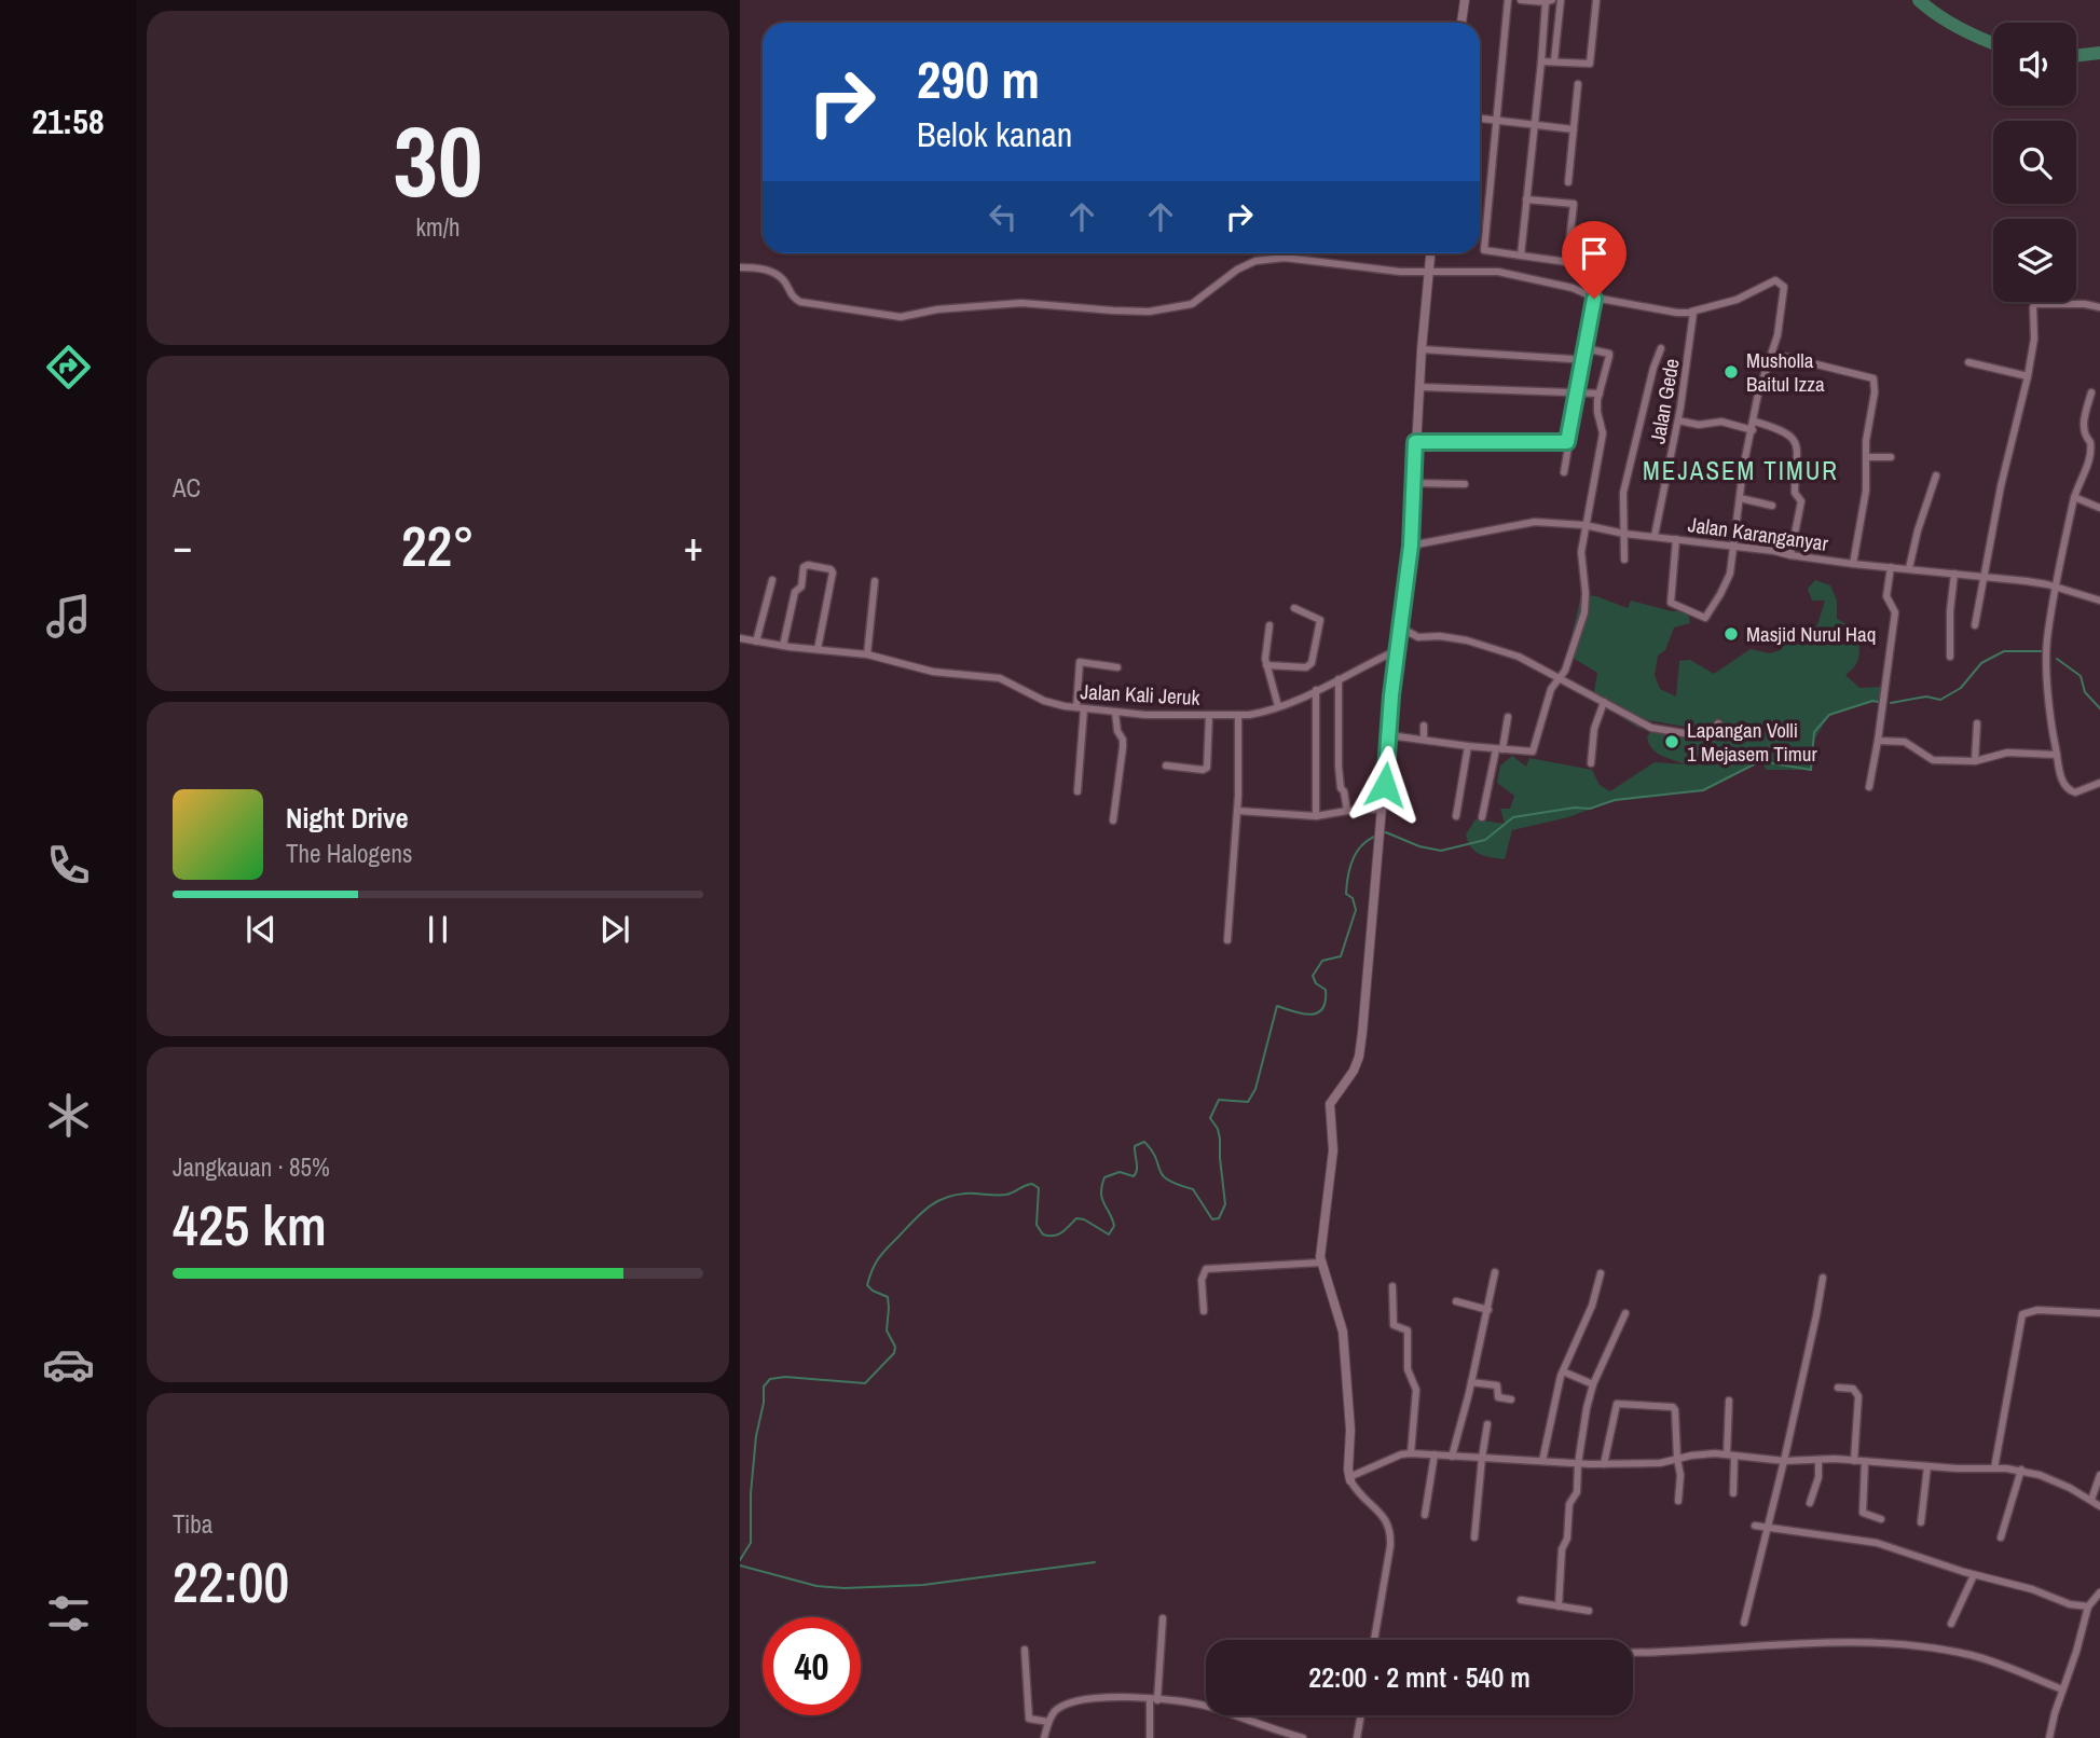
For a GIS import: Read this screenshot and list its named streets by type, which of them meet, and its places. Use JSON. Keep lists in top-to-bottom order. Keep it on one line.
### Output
{"streets":{"street":["Jalan Gede","Jalan Karanganyar","Jalan Kali Jeruk"]},"crossings":[["Jalan Gede","Jalan Karanganyar"]],"districts":["MEJASEM TIMUR"],"places":["Musholla Baitul Izza","Masjid Nurul Haq","Lapangan Volli 1 Mejasem Timur"],"page":{"tabs":"21:58","tile":[["30","km/h"],"AC",["Jangkauan · 85%","425 km"],["Tiba","22:00"]],"turn":["290 m","Belok kanan"],"heat":["−","22°","+"],"song":["Night Drive","The Halogens"],"limit":"40","trip":"22:00 · 2 mnt · 540 m"}}
